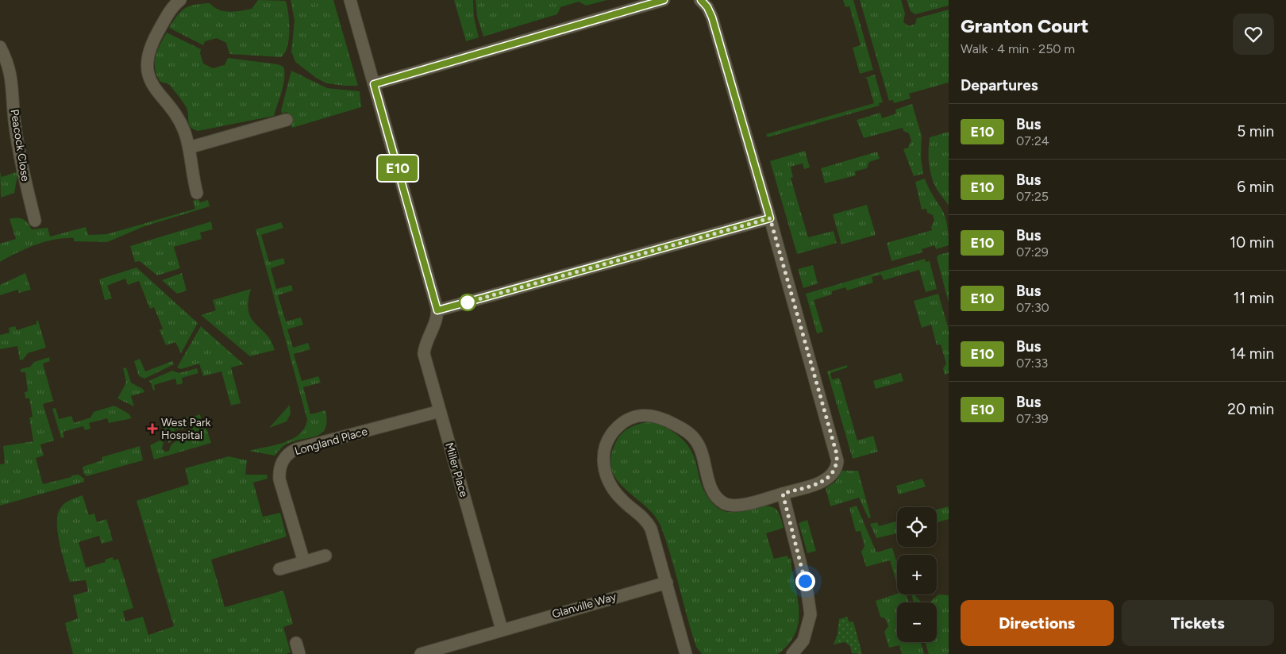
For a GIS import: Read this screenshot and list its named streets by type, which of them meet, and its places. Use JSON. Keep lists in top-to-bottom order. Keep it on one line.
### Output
{"streets":{"street":["Peacock Close","Longland Place","Miller Place","Glanville Way"]},"crossings":[["Longland Place","Miller Place"],["Miller Place","Glanville Way"]],"places":{"health":["West Park Hospital"]},"lines":["bus line E10"],"page":{"on_map":"E10","heading":[["Granton Court","Walk · 4 min · 250 m"],"Departures"],"list":[{"mark":"E10","name":"Bus","note":"07:24","value":"5 min"},{"mark":"E10","name":"Bus","note":"07:25","value":"6 min"},{"mark":"E10","name":"Bus","note":"07:29","value":"10 min"},{"mark":"E10","name":"Bus","note":"07:30","value":"11 min"},{"mark":"E10","name":"Bus","note":"07:33","value":"14 min"},{"mark":"E10","name":"Bus","note":"07:39","value":"20 min"}],"map_buttons":["+","−"],"buttons":["Directions","Tickets"]}}
